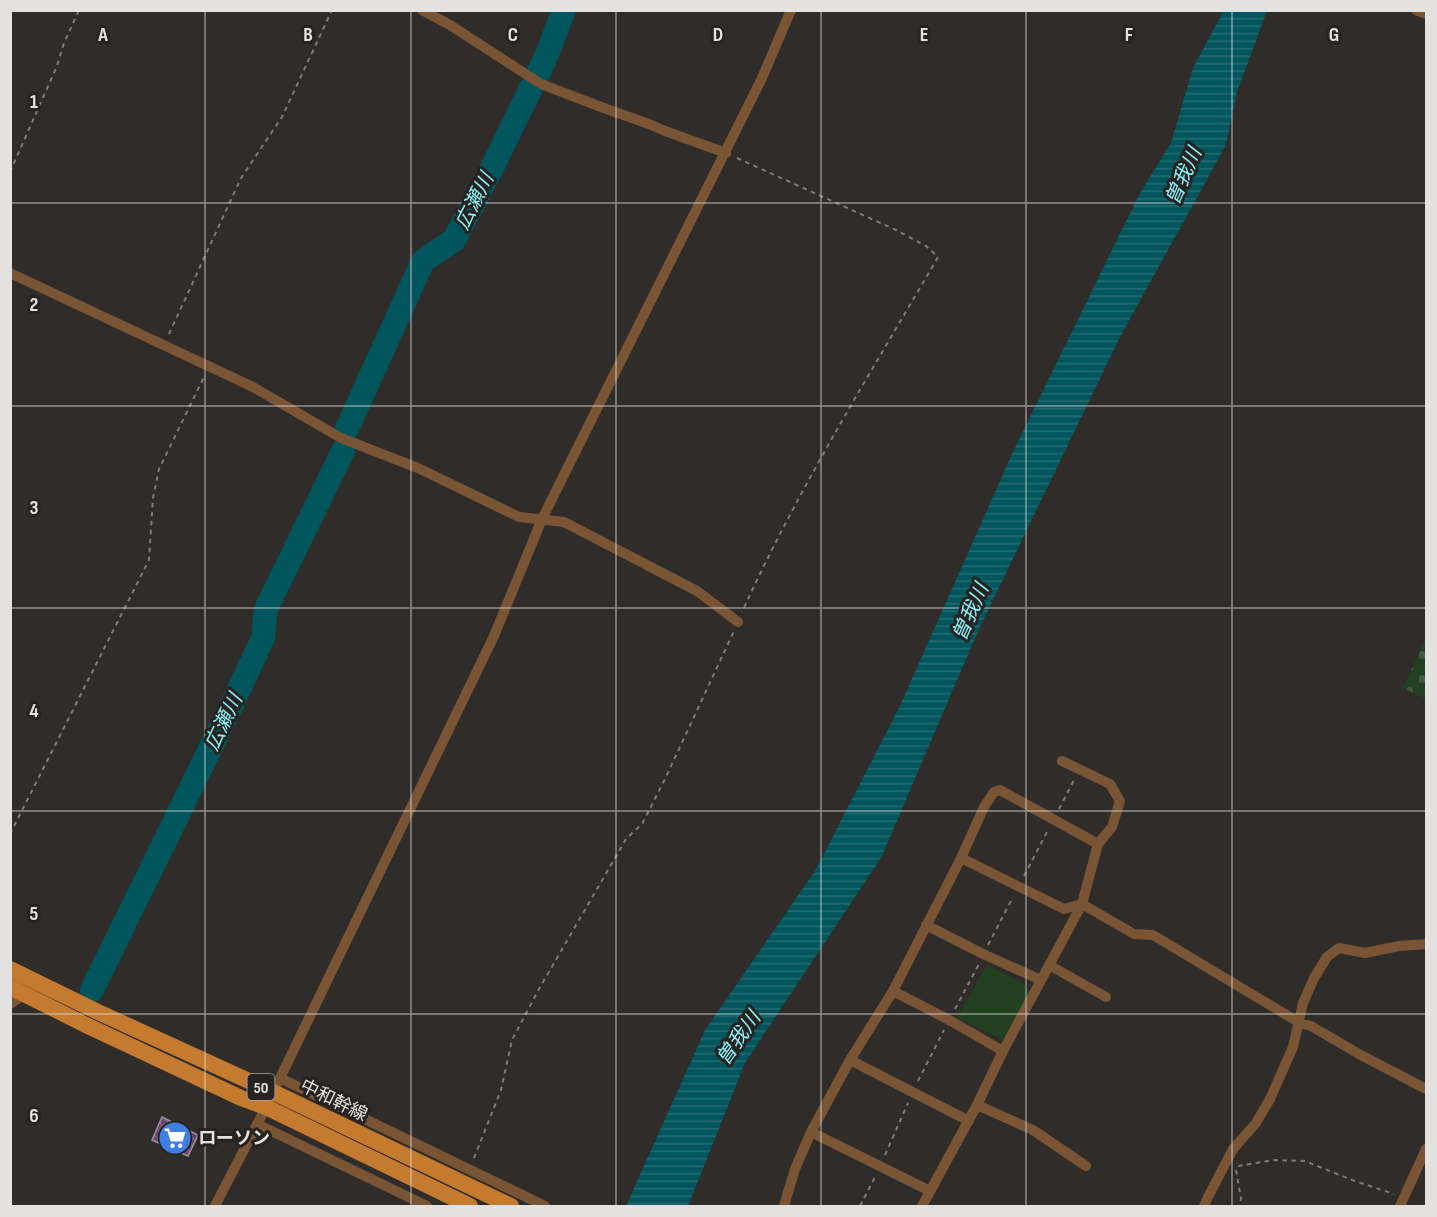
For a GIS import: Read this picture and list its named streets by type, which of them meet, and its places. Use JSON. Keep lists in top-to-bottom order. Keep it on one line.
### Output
{"streets":{"main road":["50","中和幹線"]},"water":["曽我川","広瀬川"],"places":{"supermarket":["ローソン"]},"grid":{"columns":["A","B","C","D","E","F","G"],"rows":["1","2","3","4","5","6"]}}
